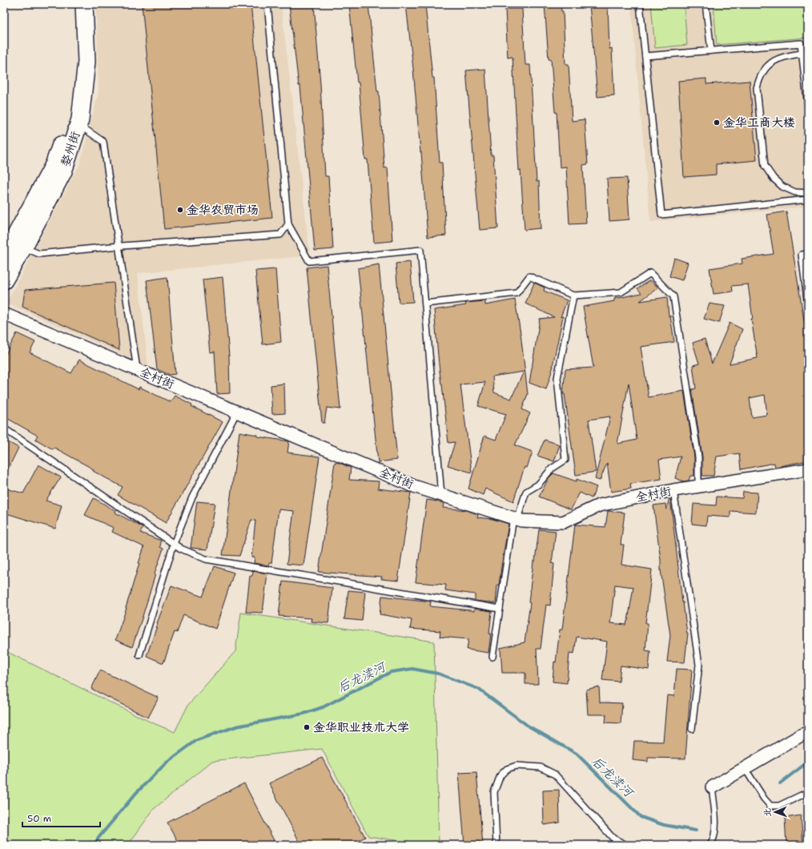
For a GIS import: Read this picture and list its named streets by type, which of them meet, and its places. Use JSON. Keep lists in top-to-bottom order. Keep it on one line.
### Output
{"streets":{"main road":["婺州街"],"street":["全村街"]},"water":["后龙渎河"],"places":["金华工商大楼","金华农贸市场","金华职业技术大学"],"scale_bar":"50 m","north":"left"}
